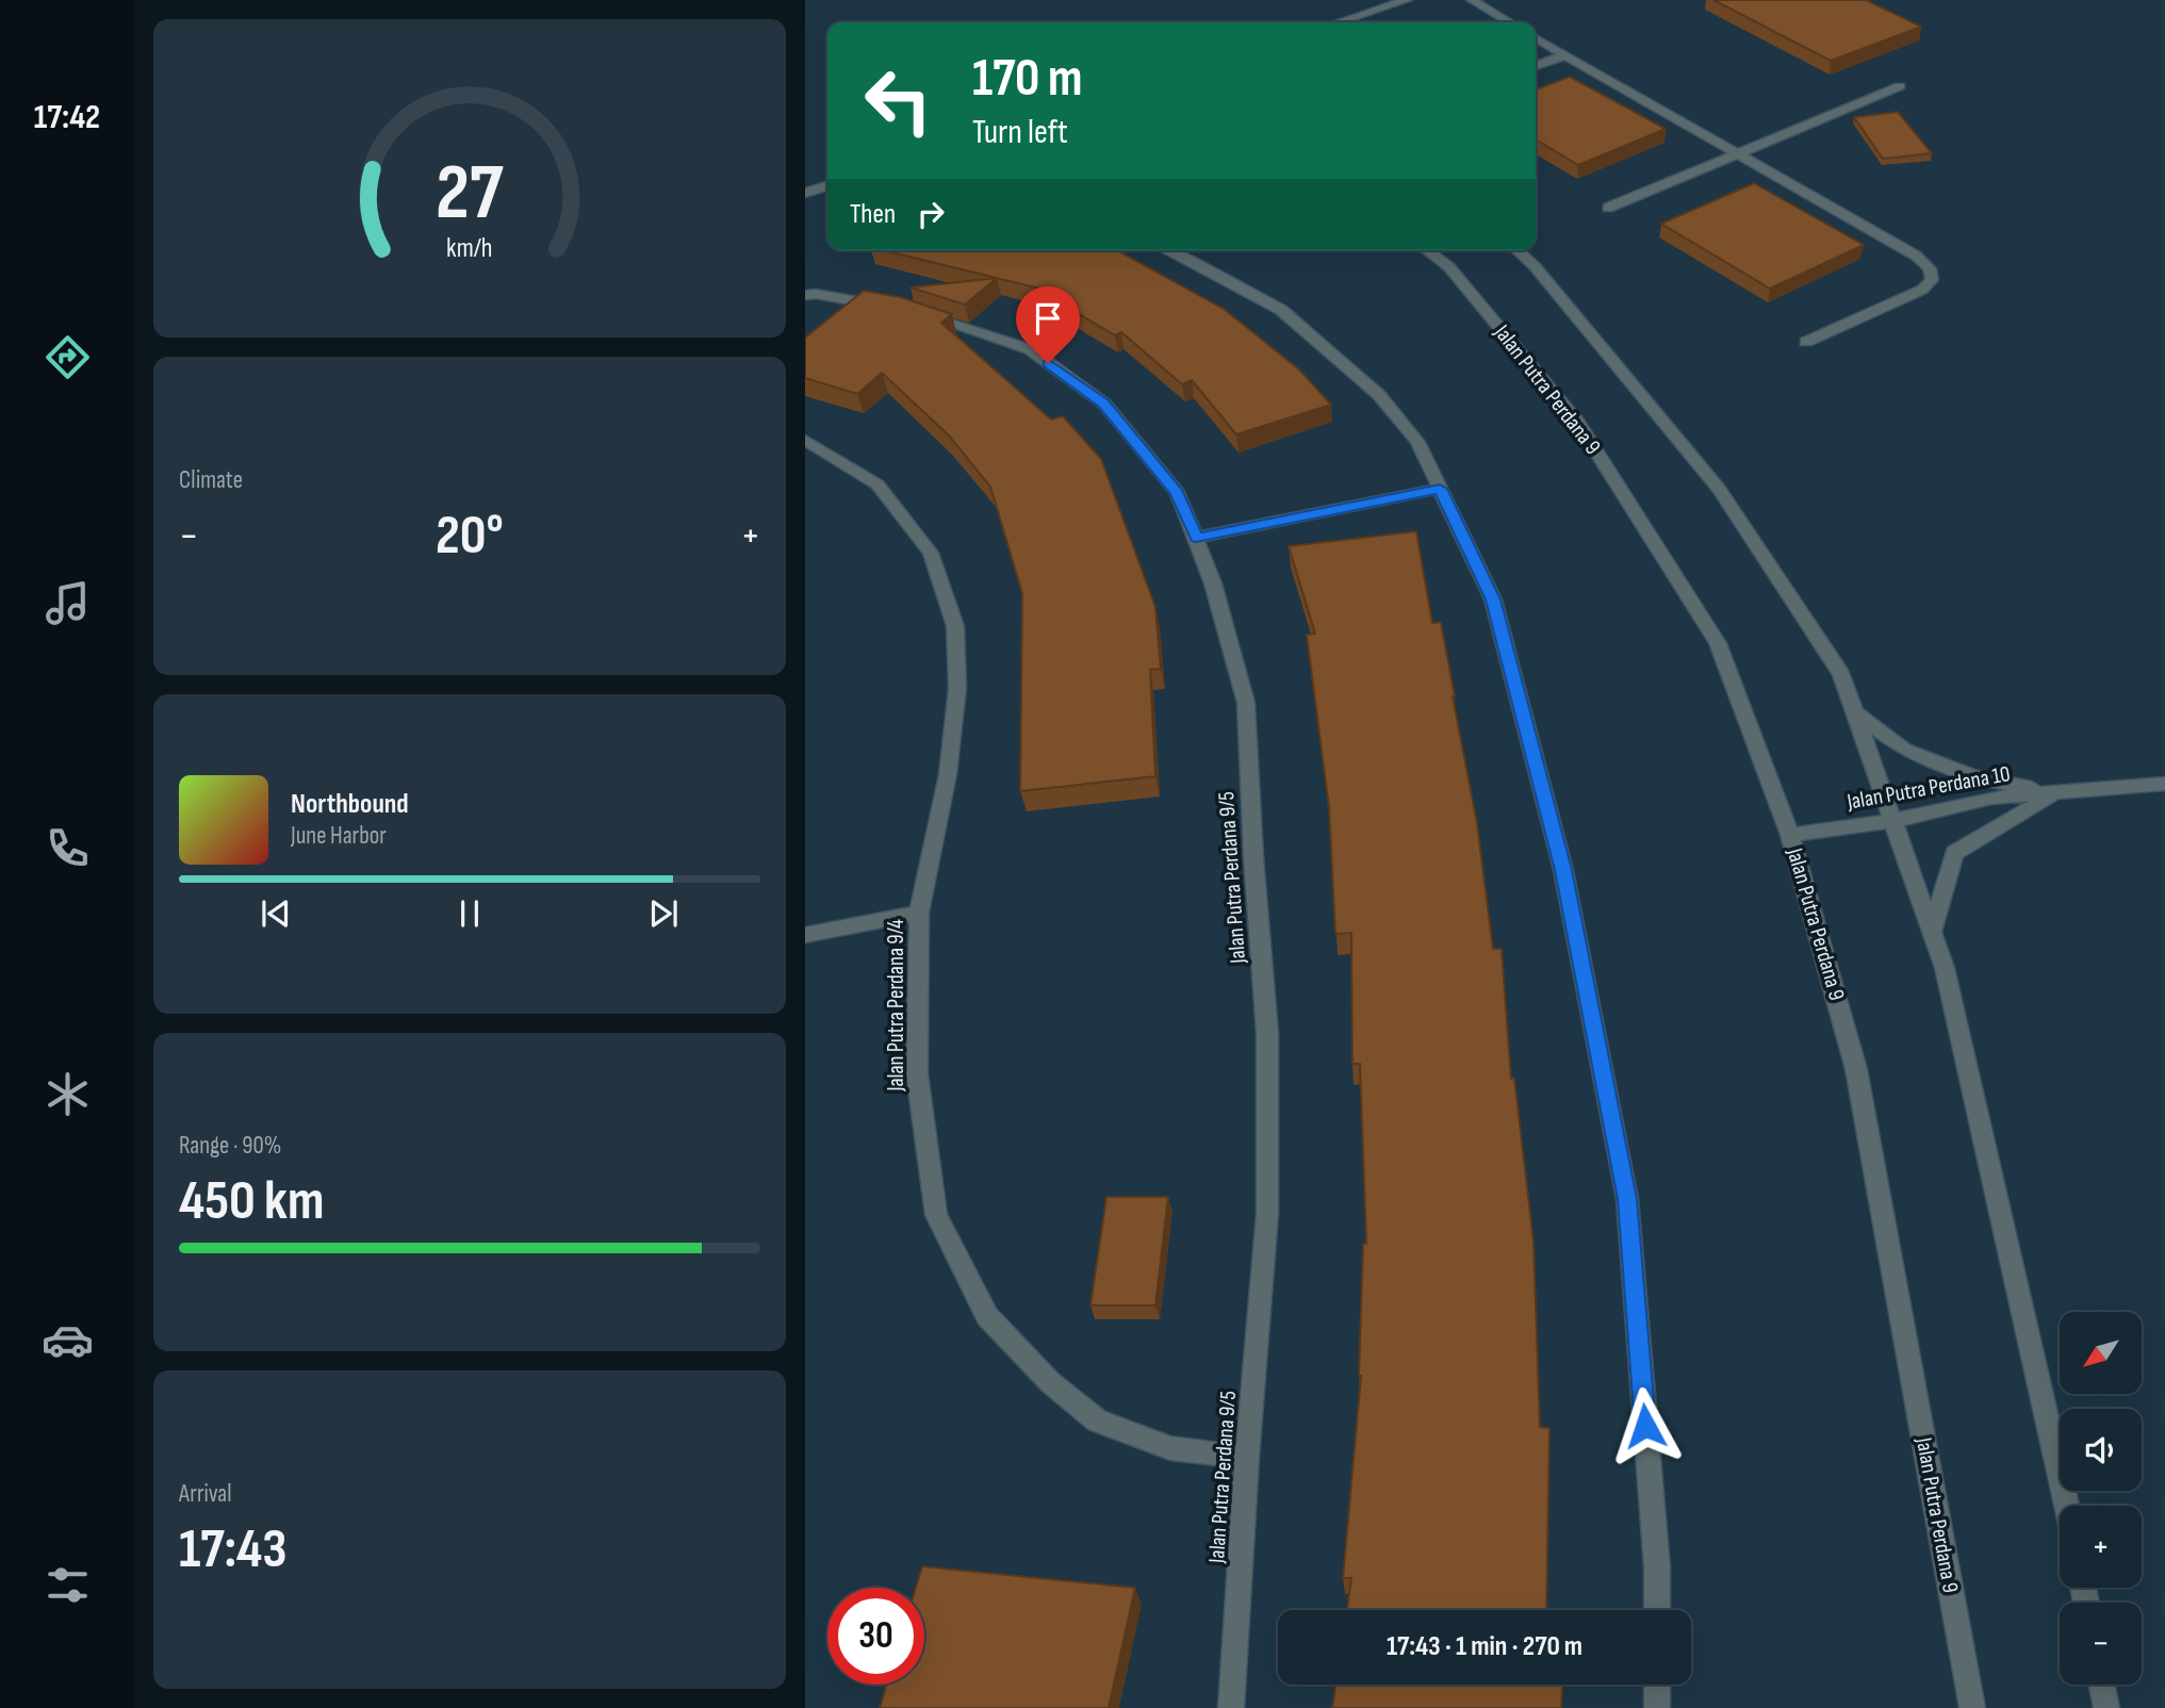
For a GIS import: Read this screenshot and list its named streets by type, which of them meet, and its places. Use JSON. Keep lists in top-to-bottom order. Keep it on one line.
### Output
{"streets":{"street":["Jalan Putra Perdana 9","Jalan Putra Perdana 10","Jalan Putra Perdana 9/5","Jalan Putra Perdana 9/4"]},"crossings":[["Jalan Putra Perdana 9","Jalan Putra Perdana 10"],["Jalan Putra Perdana 9/5","Jalan Putra Perdana 9/4"]],"north":"bottom left","page":{"tabs":"17:42","turn":["170 m","Turn left"],"then":"Then","tile":["Climate",["Range · 90%","450 km"],["Arrival","17:43"]],"heat":["−","20°","+"],"song":["Northbound","June Harbor"],"map_buttons":["+","−"],"limit":"30","trip":"17:43 · 1 min · 270 m","gauge":["27","km/h"]}}
